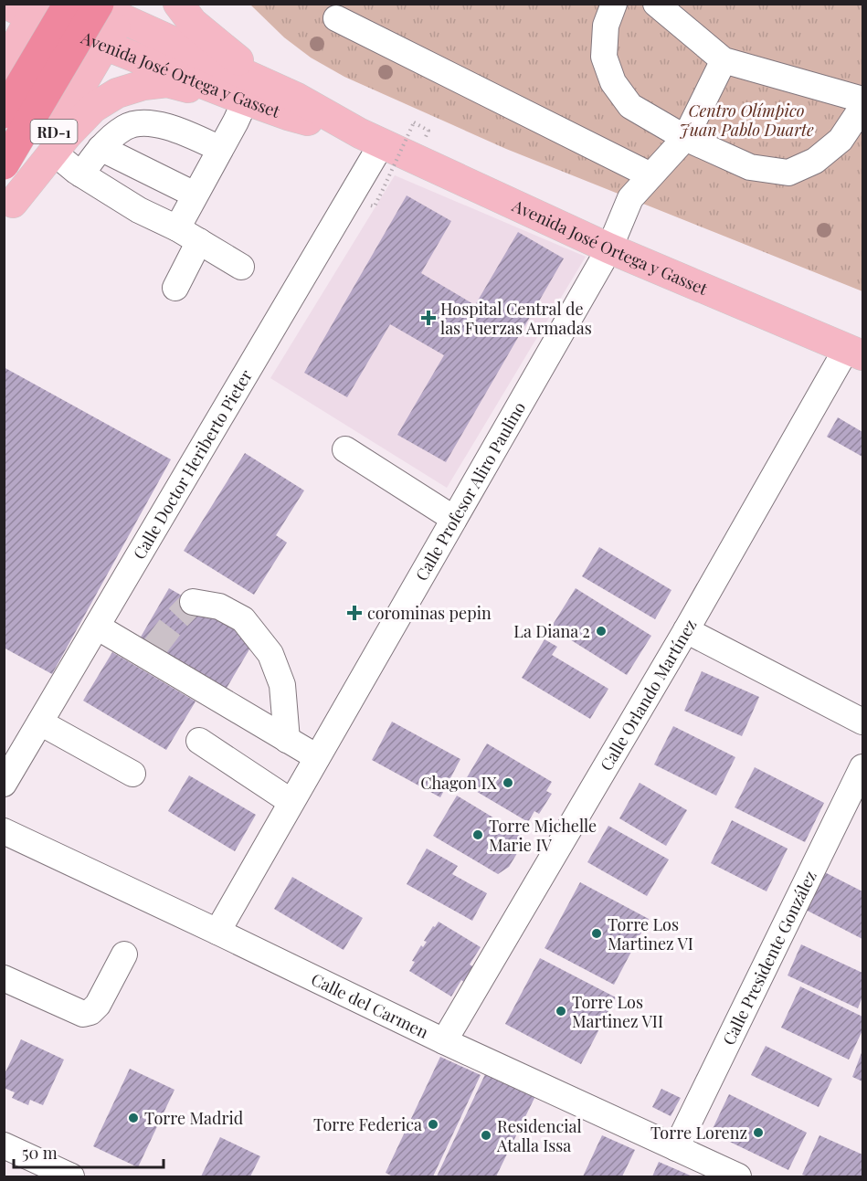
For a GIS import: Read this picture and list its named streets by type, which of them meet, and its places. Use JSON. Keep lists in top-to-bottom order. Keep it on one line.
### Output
{"streets":{"highway":["RD-1"],"main road":["Avenida José Ortega y Gasset"],"street":["Calle Doctor Heriberto Pieter","Calle Profesor Aliro Paulino","Calle Orlando Martínez","Calle Presidente González","Calle del Carmen"]},"crossings":[["Avenida José Ortega y Gasset","RD-1"],["Avenida José Ortega y Gasset","Calle Doctor Heriberto Pieter"],["Avenida José Ortega y Gasset","Calle Profesor Aliro Paulino"],["Avenida José Ortega y Gasset","Calle Orlando Martínez"],["Calle Profesor Aliro Paulino","Calle del Carmen"],["Calle Orlando Martínez","Calle del Carmen"],["Calle Presidente González","Calle del Carmen"]],"parks":["Centro Olímpico Juan Pablo Duarte"],"places":{"health":["Hospital Central de las Fuerzas Armadas","corominas pepin"],"other":["La Diana 2","Chagon IX","Torre Michelle Marie IV","Torre Los Martinez VI","Torre Los Martinez VII","Torre Madrid","Torre Federica","Torre Lorenz","Residencial Atalla Issa"]},"scale_bar":"50 m"}
